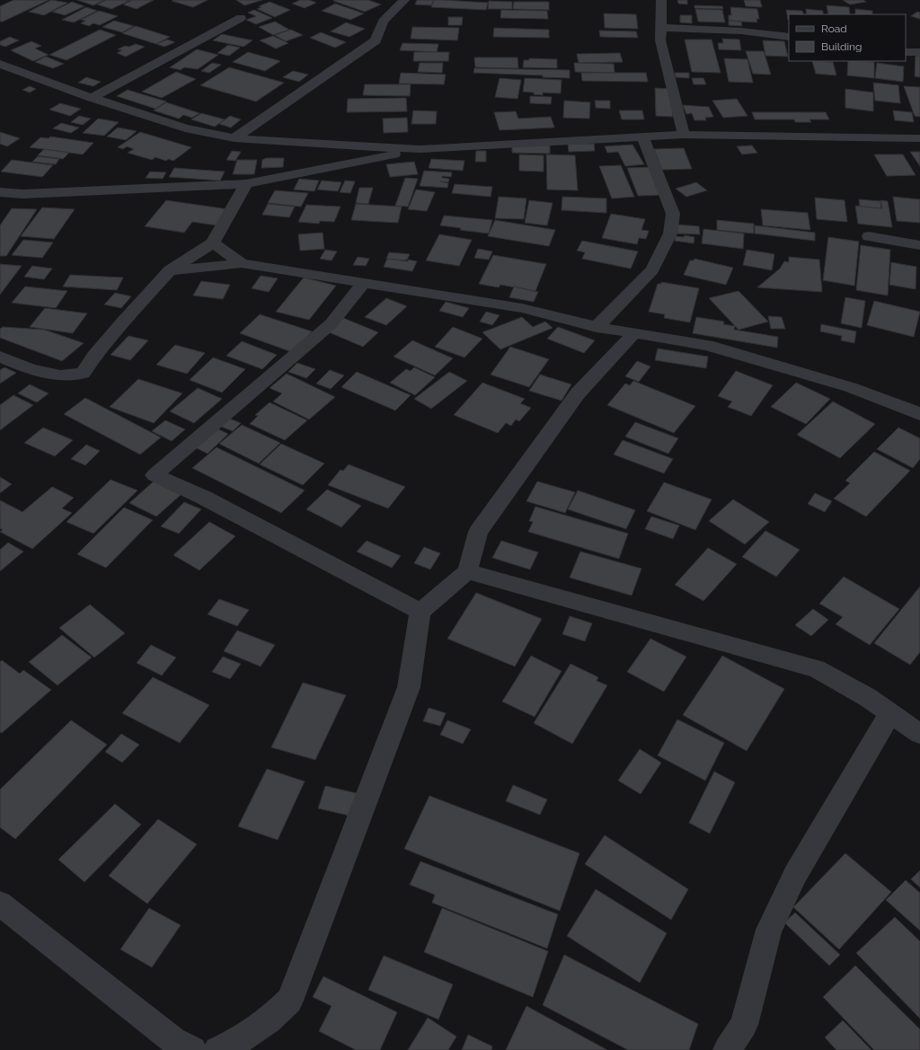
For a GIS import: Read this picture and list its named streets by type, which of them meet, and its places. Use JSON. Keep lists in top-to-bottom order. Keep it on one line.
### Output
{"legend":["Road","Building"]}
